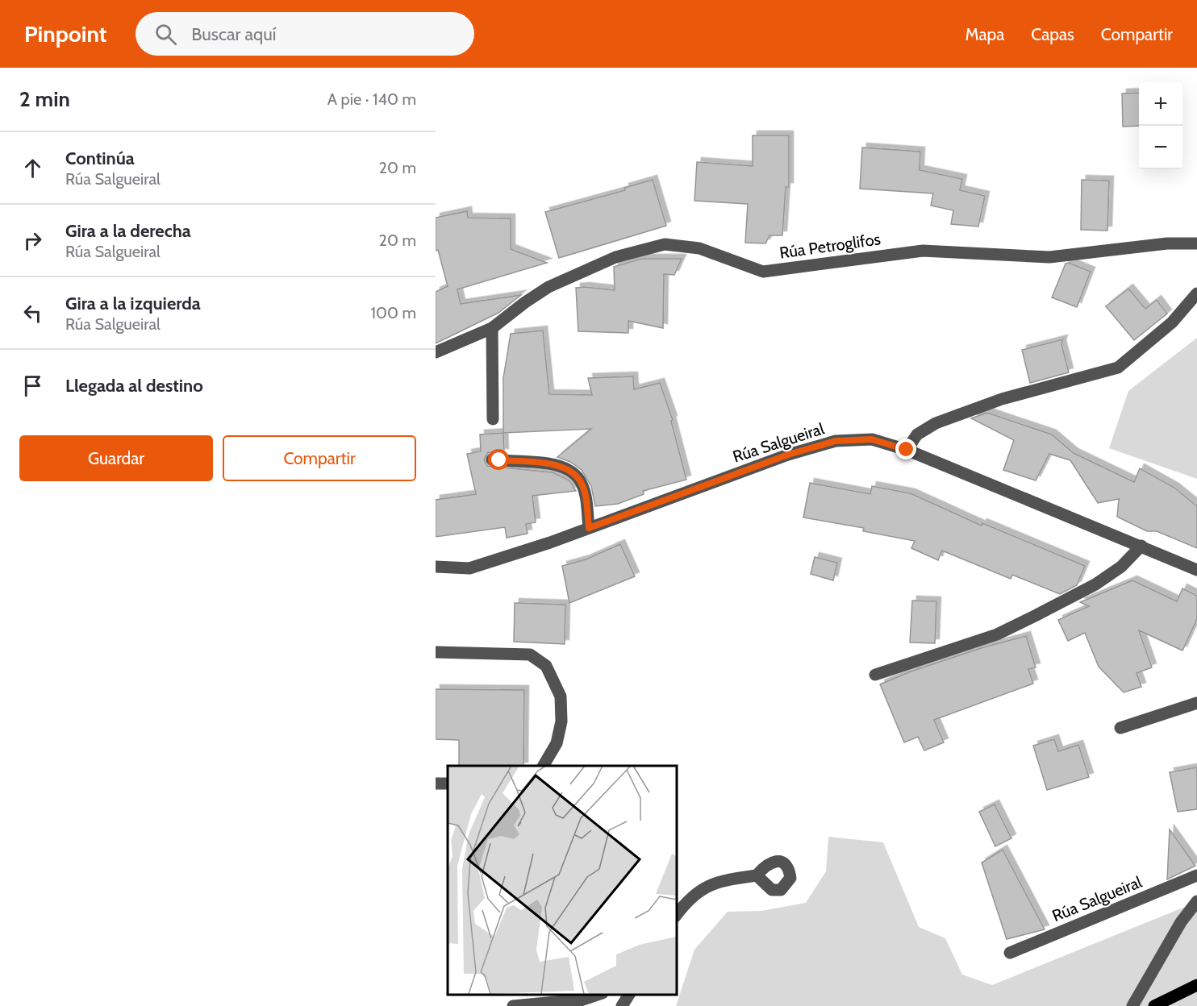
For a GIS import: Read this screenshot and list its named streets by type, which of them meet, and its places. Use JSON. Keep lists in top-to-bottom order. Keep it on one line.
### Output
{"streets":{"street":["Rúa Petroglifos","Rúa Salgueiral"]},"page":{"header":"Pinpoint","search":"Buscar aquí","nav":["Mapa","Capas","Compartir"],"heading":["2 min","A pie · 140 m"],"map_buttons":["+","−"],"list":[["Continúa","Rúa Salgueiral","20 m"],["Gira a la derecha","Rúa Salgueiral","20 m"],["Gira a la izquierda","Rúa Salgueiral","100 m"],"Llegada al destino"],"buttons":["Guardar","Compartir"]}}
